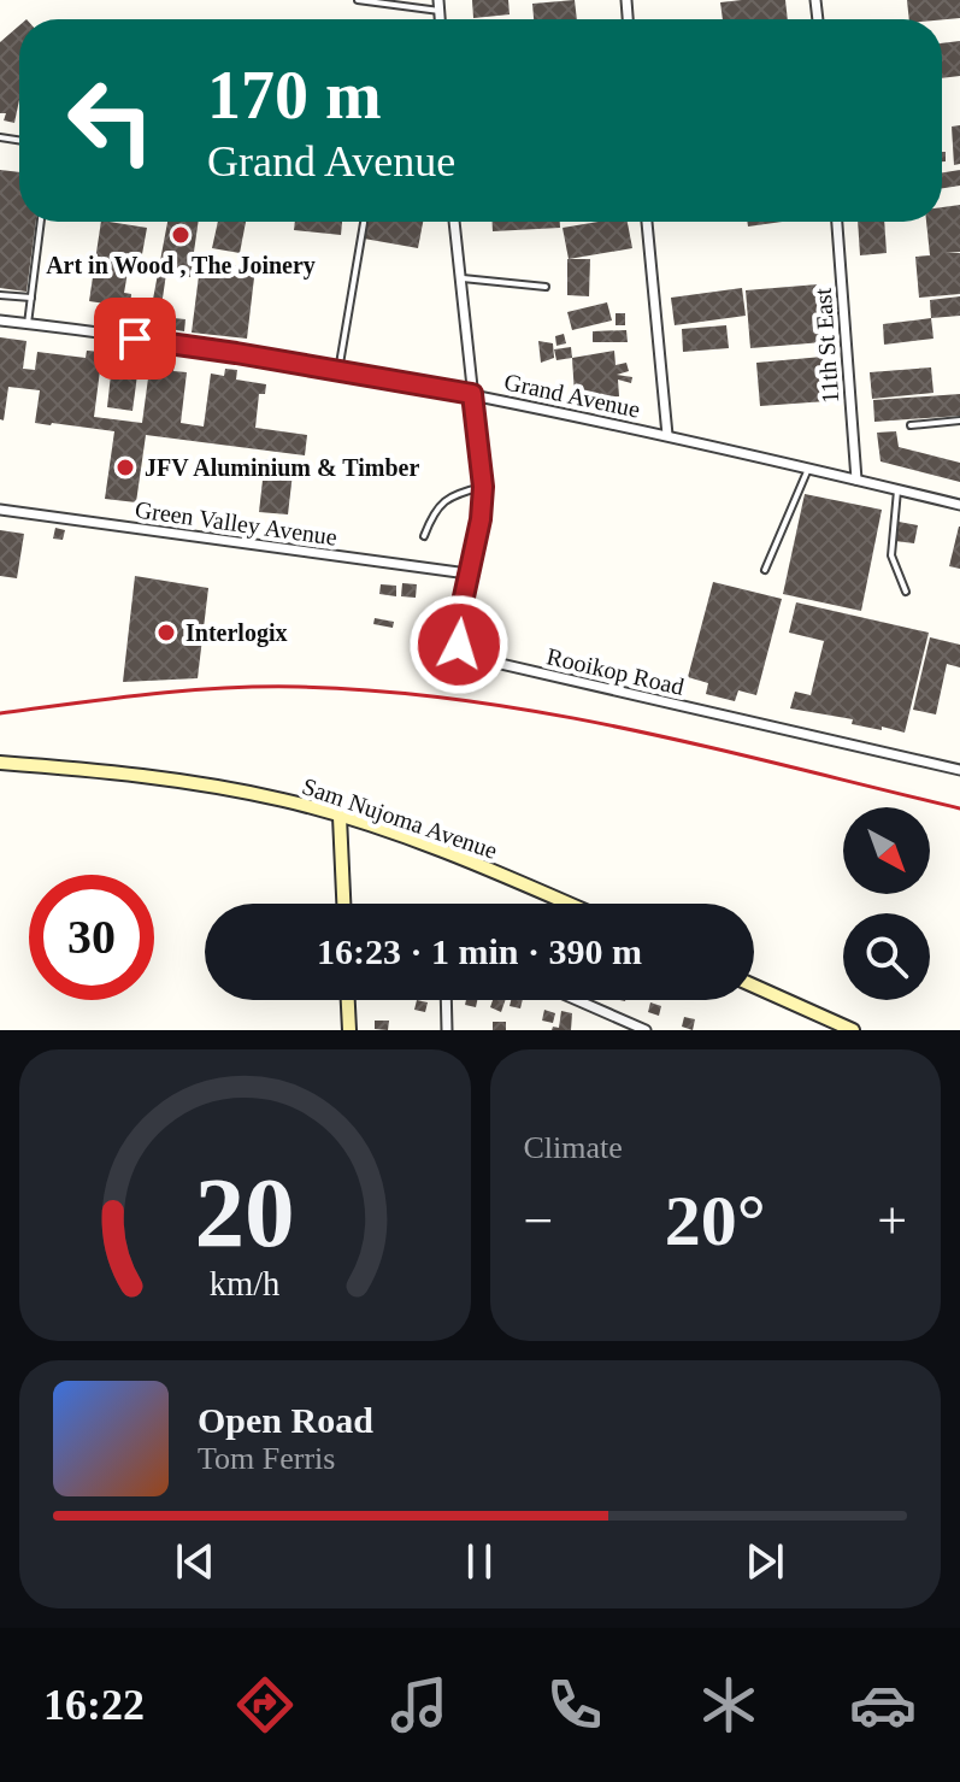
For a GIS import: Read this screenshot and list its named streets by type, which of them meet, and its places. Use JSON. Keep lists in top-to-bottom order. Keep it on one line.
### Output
{"streets":{"street":["11th St East","Grand Avenue","Green Valley Avenue","Rooikop Road","Sam Nujoma Avenue"]},"crossings":[["11th St East","Grand Avenue"],["Grand Avenue","Rooikop Road"],["Green Valley Avenue","Rooikop Road"]],"places":["Art in Wood , The Joinery","JFV Aluminium & Timber","Interlogix"],"north":"bottom right","page":{"turn":["170 m","Grand Avenue"],"limit":"30","trip":"16:23 · 1 min · 390 m","tile":"Climate","heat":["−","20°","+"],"song":["Open Road","Tom Ferris"],"tabs":"16:22","gauge":["20","km/h"]}}
